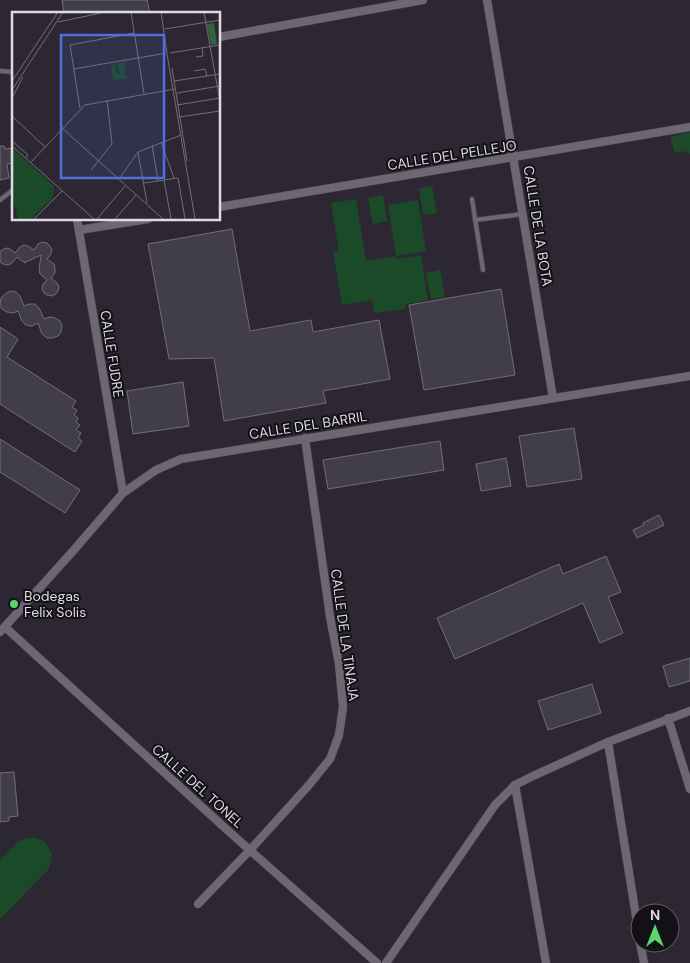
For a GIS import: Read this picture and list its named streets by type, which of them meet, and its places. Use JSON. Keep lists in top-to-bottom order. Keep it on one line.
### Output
{"streets":{"street":["CALLE DEL PELLEJO","CALLE DE LA BOTA","CALLE FUDRE","CALLE DEL BARRIL","CALLE DE LA TINAJA","CALLE DEL TONEL"]},"crossings":[["CALLE DEL PELLEJO","CALLE DE LA BOTA"],["CALLE DE LA BOTA","CALLE DEL BARRIL"],["CALLE FUDRE","CALLE DEL BARRIL"],["CALLE DEL BARRIL","CALLE DE LA TINAJA"],["CALLE DEL BARRIL","CALLE DEL TONEL"],["CALLE DE LA TINAJA","CALLE DEL TONEL"]],"places":["Bodegas Felix Solis"],"north":"top"}
